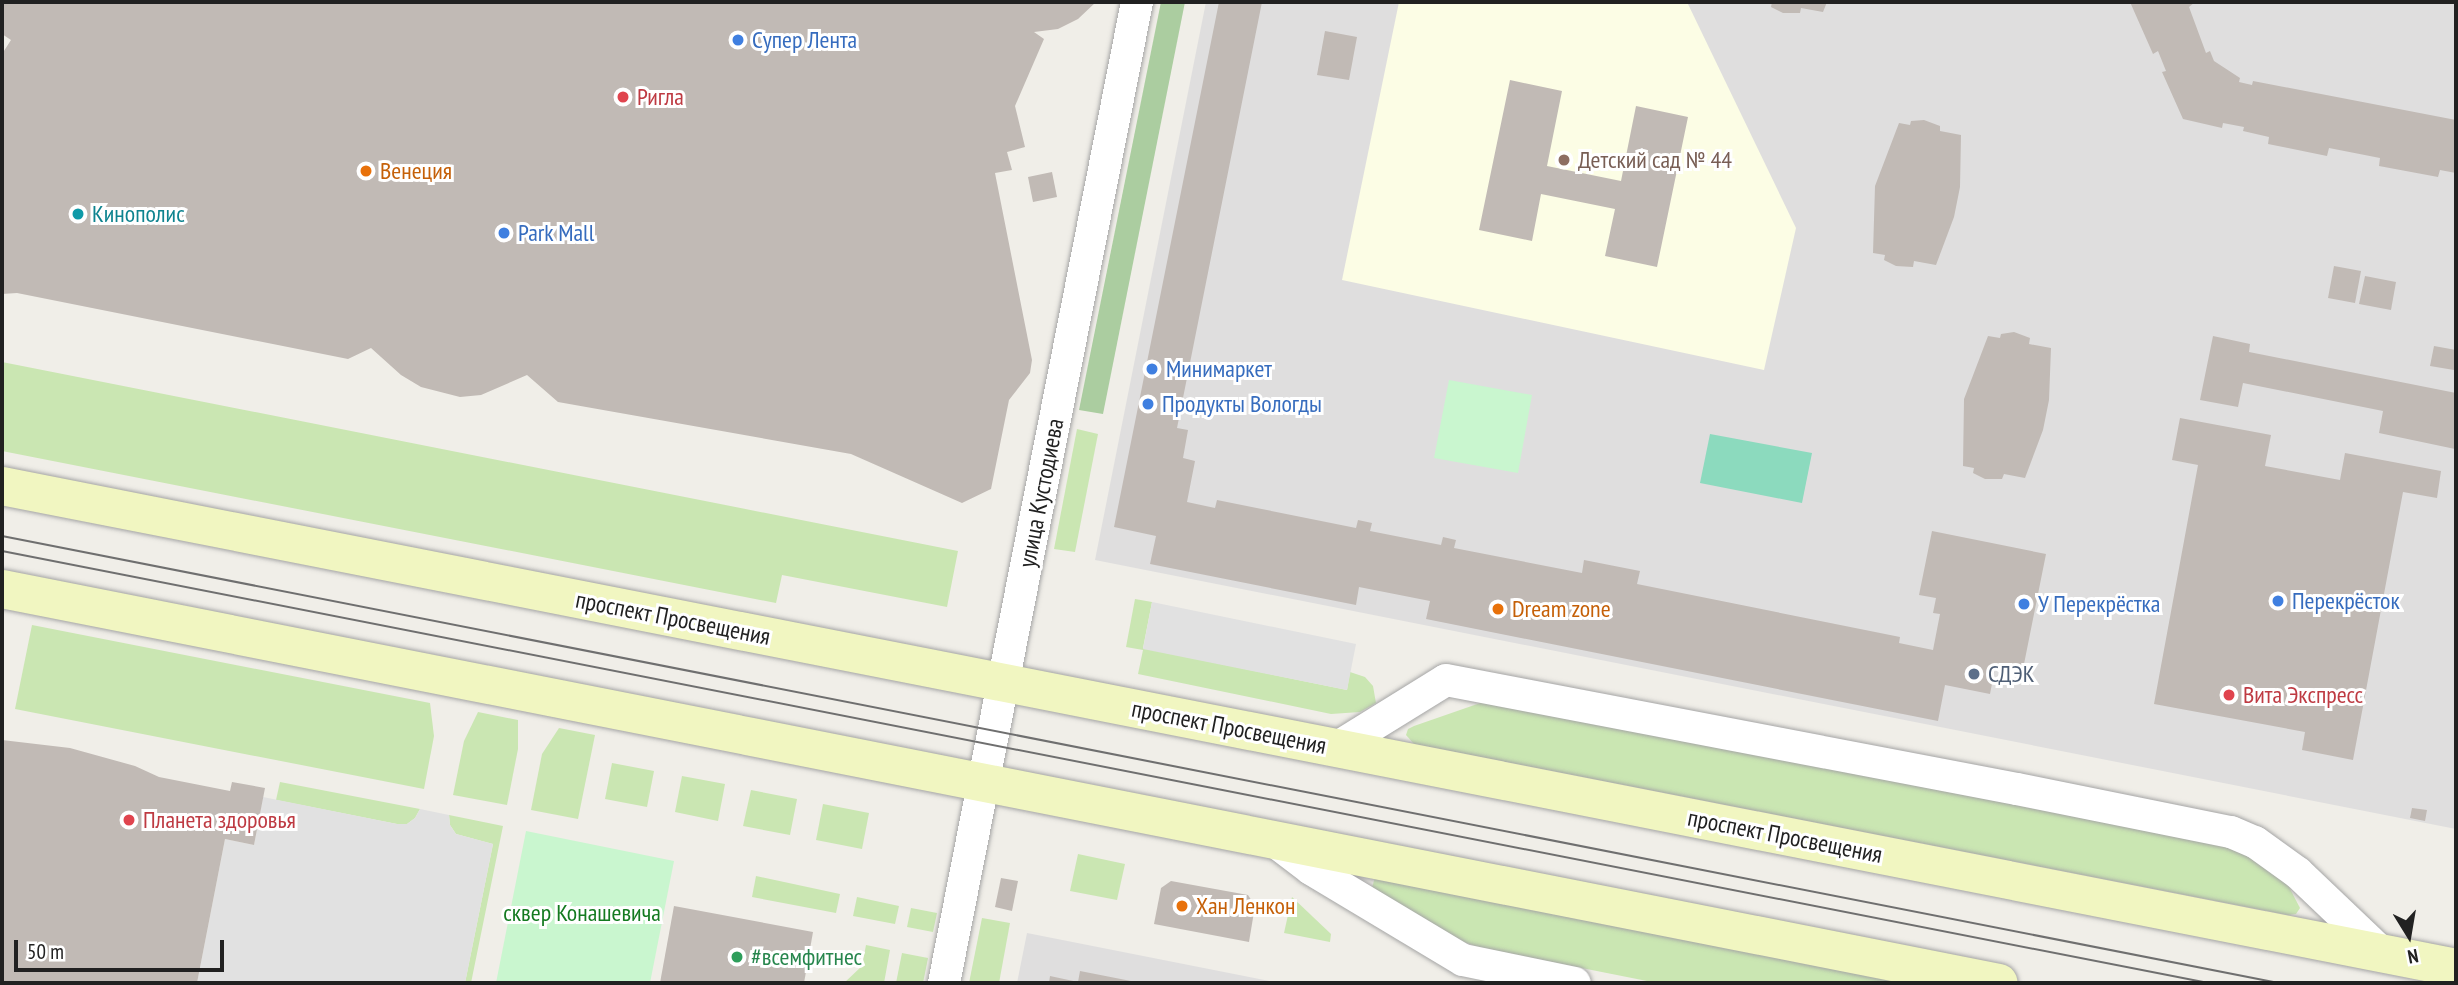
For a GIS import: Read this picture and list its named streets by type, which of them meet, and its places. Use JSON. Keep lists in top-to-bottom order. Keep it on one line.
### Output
{"streets":{"main road":["проспект Просвещения"],"street":["улица Кустодиева"]},"crossings":[["улица Кустодиева","проспект Просвещения"]],"parks":["сквер Конашевича"],"places":["Супер Лента","Ригла","Детский сад № 44","Венеция","Кинополис","Park Mall","Минимаркет","Продукты Вологды","Перекрёсток","У Перекрёстка","Dream zone","СДЭК","Вита Экспресс","Планета здоровья","Хан Ленкон","#всемфитнес"],"scale_bar":"50 m","north":"bottom"}
